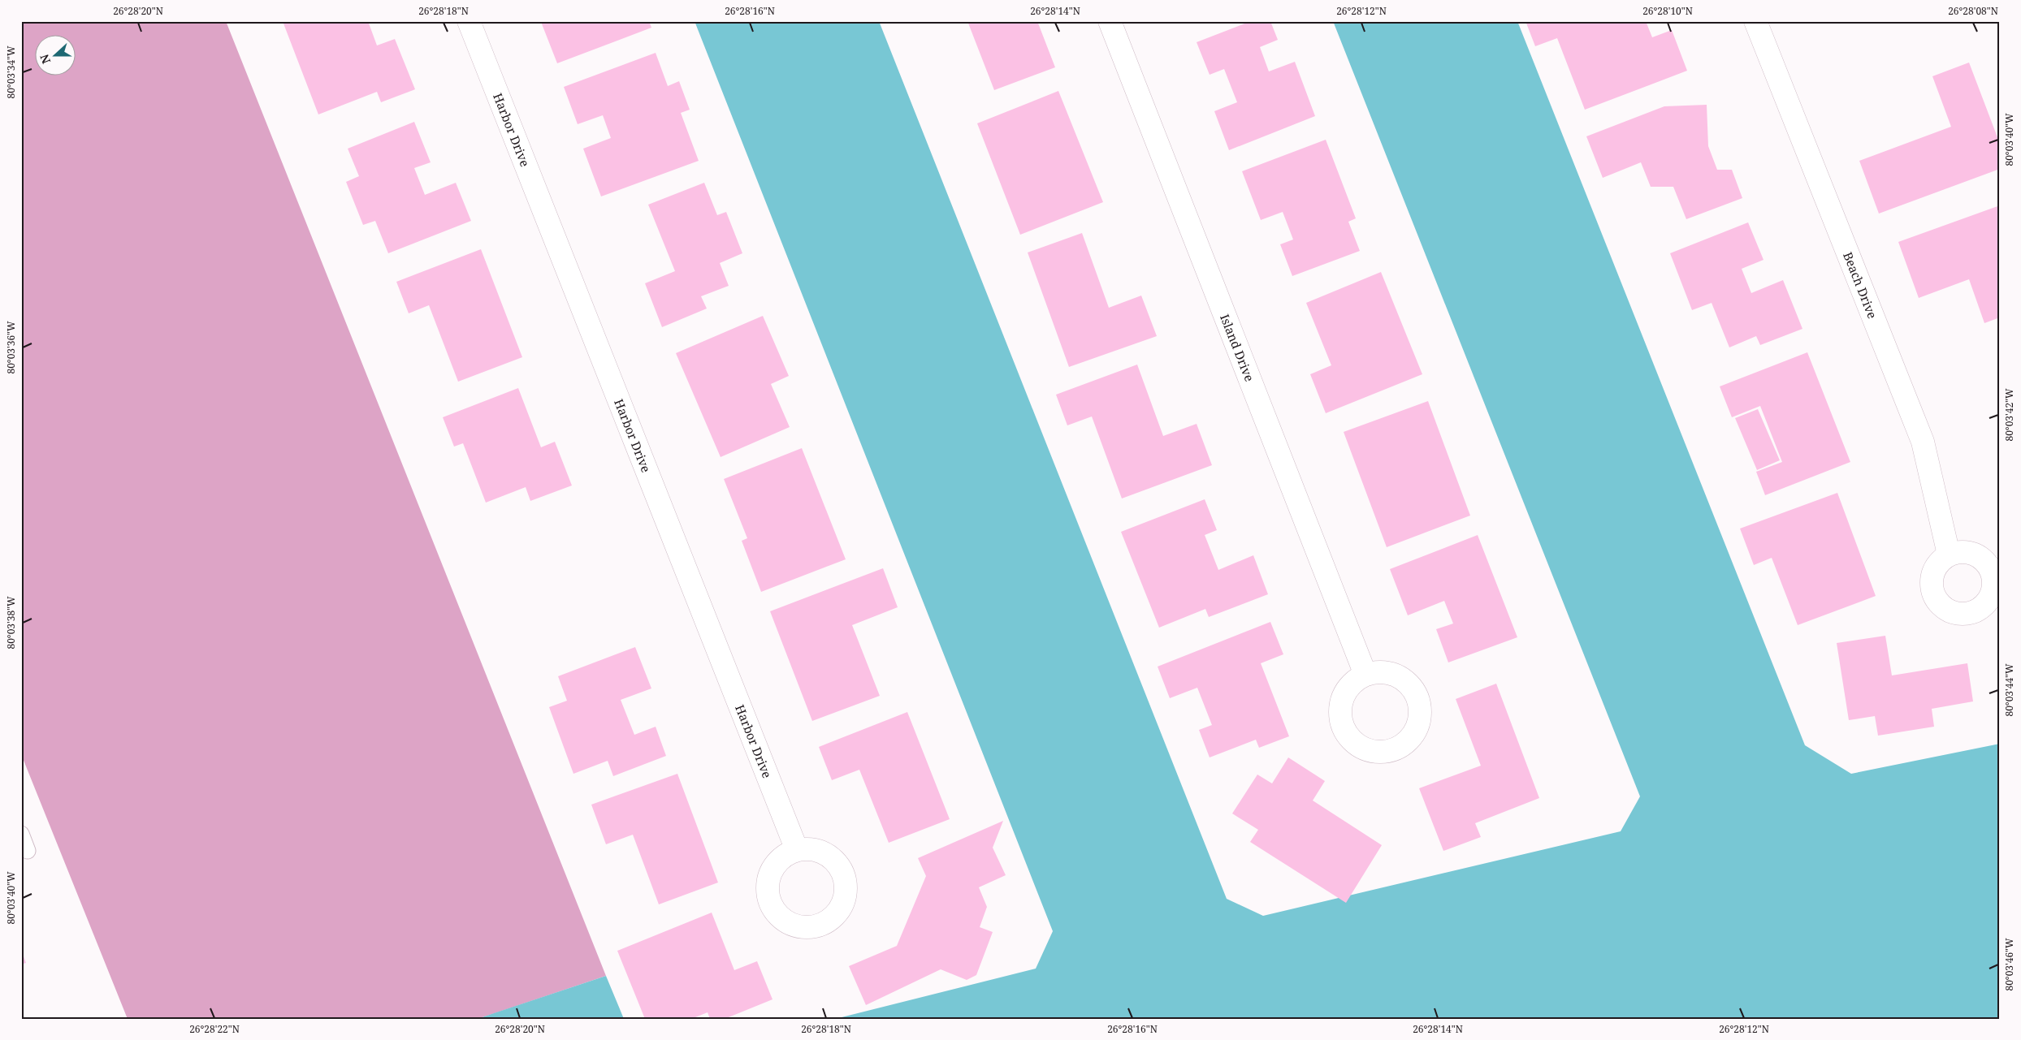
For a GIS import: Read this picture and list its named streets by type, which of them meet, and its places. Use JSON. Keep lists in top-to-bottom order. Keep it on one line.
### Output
{"streets":{"street":["Harbor Drive","Beach Drive","Island Drive"]},"north":"left","coordinates":["26°28'20\"N","26°28'18\"N","26°28'16\"N","26°28'14\"N","26°28'12\"N","26°28'10\"N","26°28'08\"N","80°03'34\"W","80°03'40\"W","80°03'36\"W","80°03'42\"W","80°03'38\"W","80°03'44\"W","80°03'46\"W","26°28'22\"N"]}
